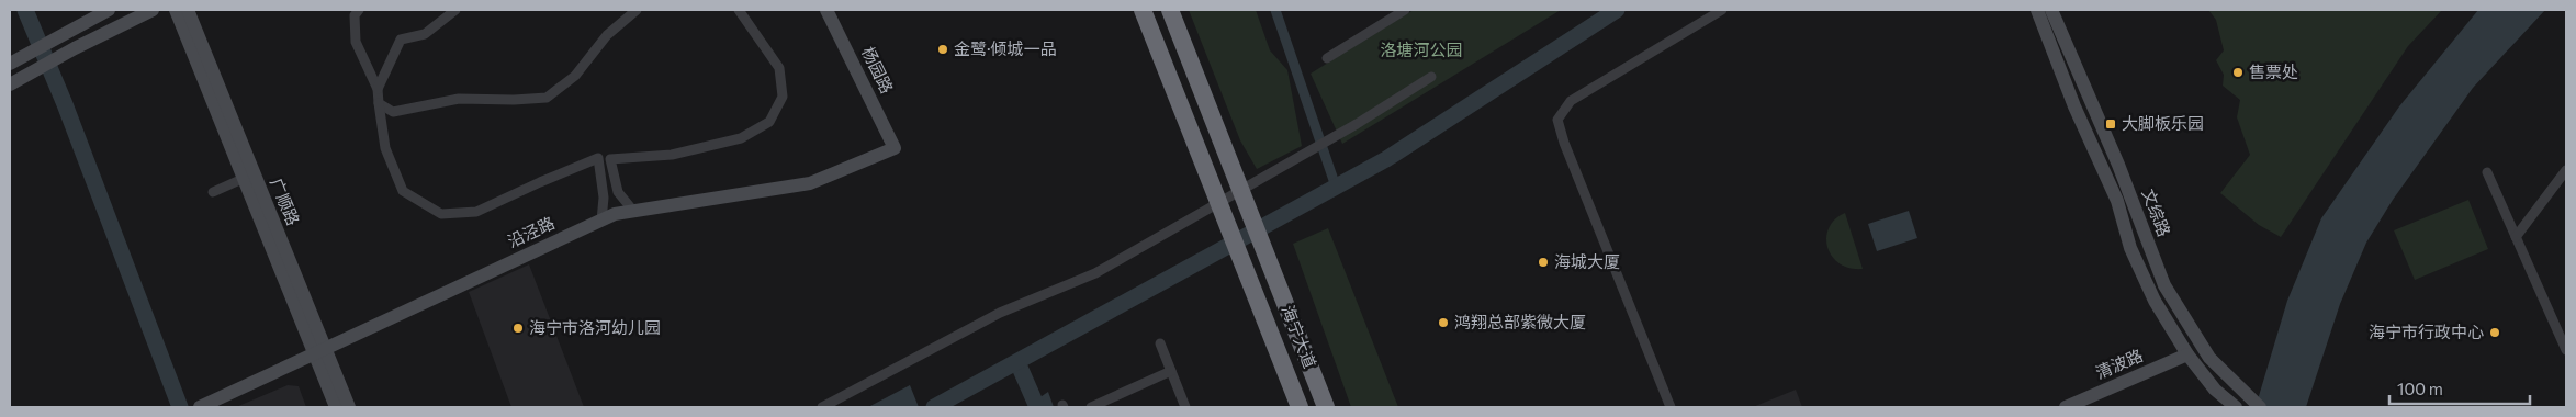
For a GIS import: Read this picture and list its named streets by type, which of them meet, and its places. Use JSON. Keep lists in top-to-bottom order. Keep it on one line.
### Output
{"streets":{"highway":["海宁大道"],"main road":["杨园路","广顺路","文综路","沿泾路","清波路"]},"crossings":[["杨园路","沿泾路"],["广顺路","沿泾路"]],"parks":["洛塘河公园"],"places":{"other":["金鹭·倾城一品","售票处","海城大厦","鸿翔总部紫微大厦","海宁市洛河幼儿园","海宁市行政中心"],"transit":["大脚板乐园"]},"scale_bar":"100 m"}
